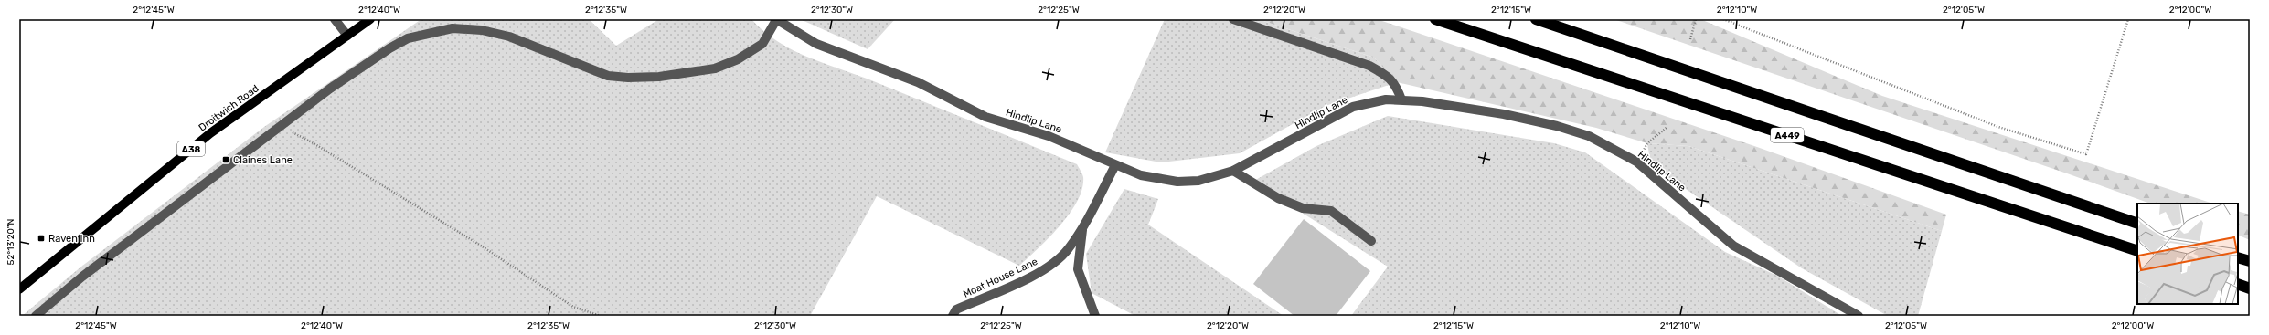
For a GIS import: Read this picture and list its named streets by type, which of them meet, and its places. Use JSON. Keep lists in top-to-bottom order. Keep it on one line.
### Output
{"streets":{"highway":["A449"],"main road":["Droitwich Road","A38"],"street":["Hindlip Lane","Moat House Lane"]},"crossings":[["Hindlip Lane","Moat House Lane"]],"places":{"transit":["Claines Lane","Raven Inn"]},"coordinates":["2°12'45\"W","2°12'40\"W","2°12'35\"W","2°12'30\"W","2°12'25\"W","2°12'20\"W","2°12'15\"W","2°12'10\"W","2°12'05\"W","2°12'00\"W","52°13'20\"N"]}
